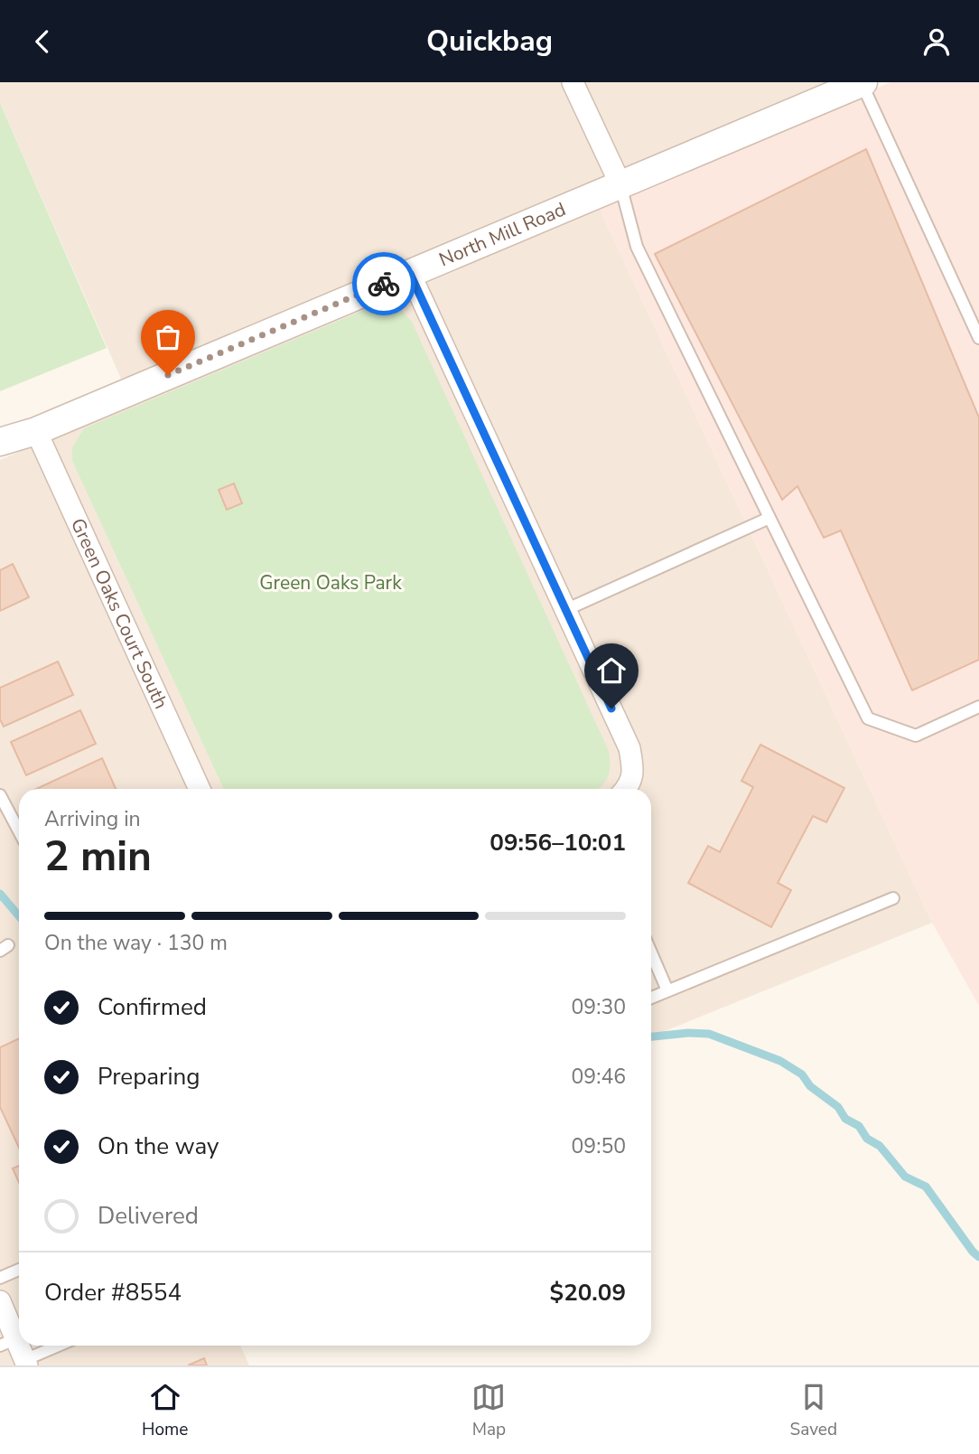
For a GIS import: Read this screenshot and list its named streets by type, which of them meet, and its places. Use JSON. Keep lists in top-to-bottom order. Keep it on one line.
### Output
{"streets":{"street":["North Mill Road","Green Oaks Court South"]},"crossings":[["North Mill Road","Green Oaks Court South"]],"parks":["Green Oaks Park"],"page":{"header":"Quickbag","heading":["2 min","Arriving in","09:56–10:01"],"panel":["Order #8554","$20.09"],"bar":"On the way · 130 m","list":[["Confirmed","09:30"],["Preparing","09:46"],["On the way","09:50"],"Delivered"],"tabs":["Home","Map","Saved"]}}
